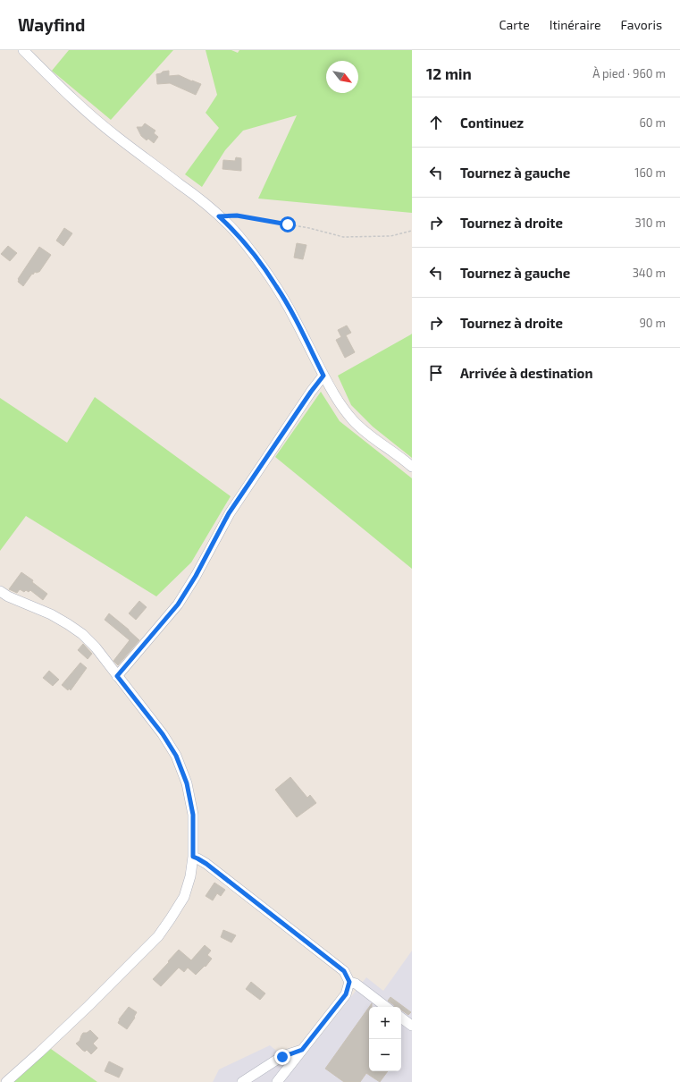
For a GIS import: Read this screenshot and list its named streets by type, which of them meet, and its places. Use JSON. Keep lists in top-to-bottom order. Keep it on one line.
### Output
{"north":"bottom right","page":{"header":"Wayfind","nav":["Carte","Itinéraire","Favoris"],"heading":["12 min","À pied · 960 m"],"list":[["Continuez","60 m"],["Tournez à gauche","160 m"],["Tournez à droite","310 m"],["Tournez à gauche","340 m"],["Tournez à droite","90 m"],"Arrivée à destination"],"map_buttons":["+","−"]}}
